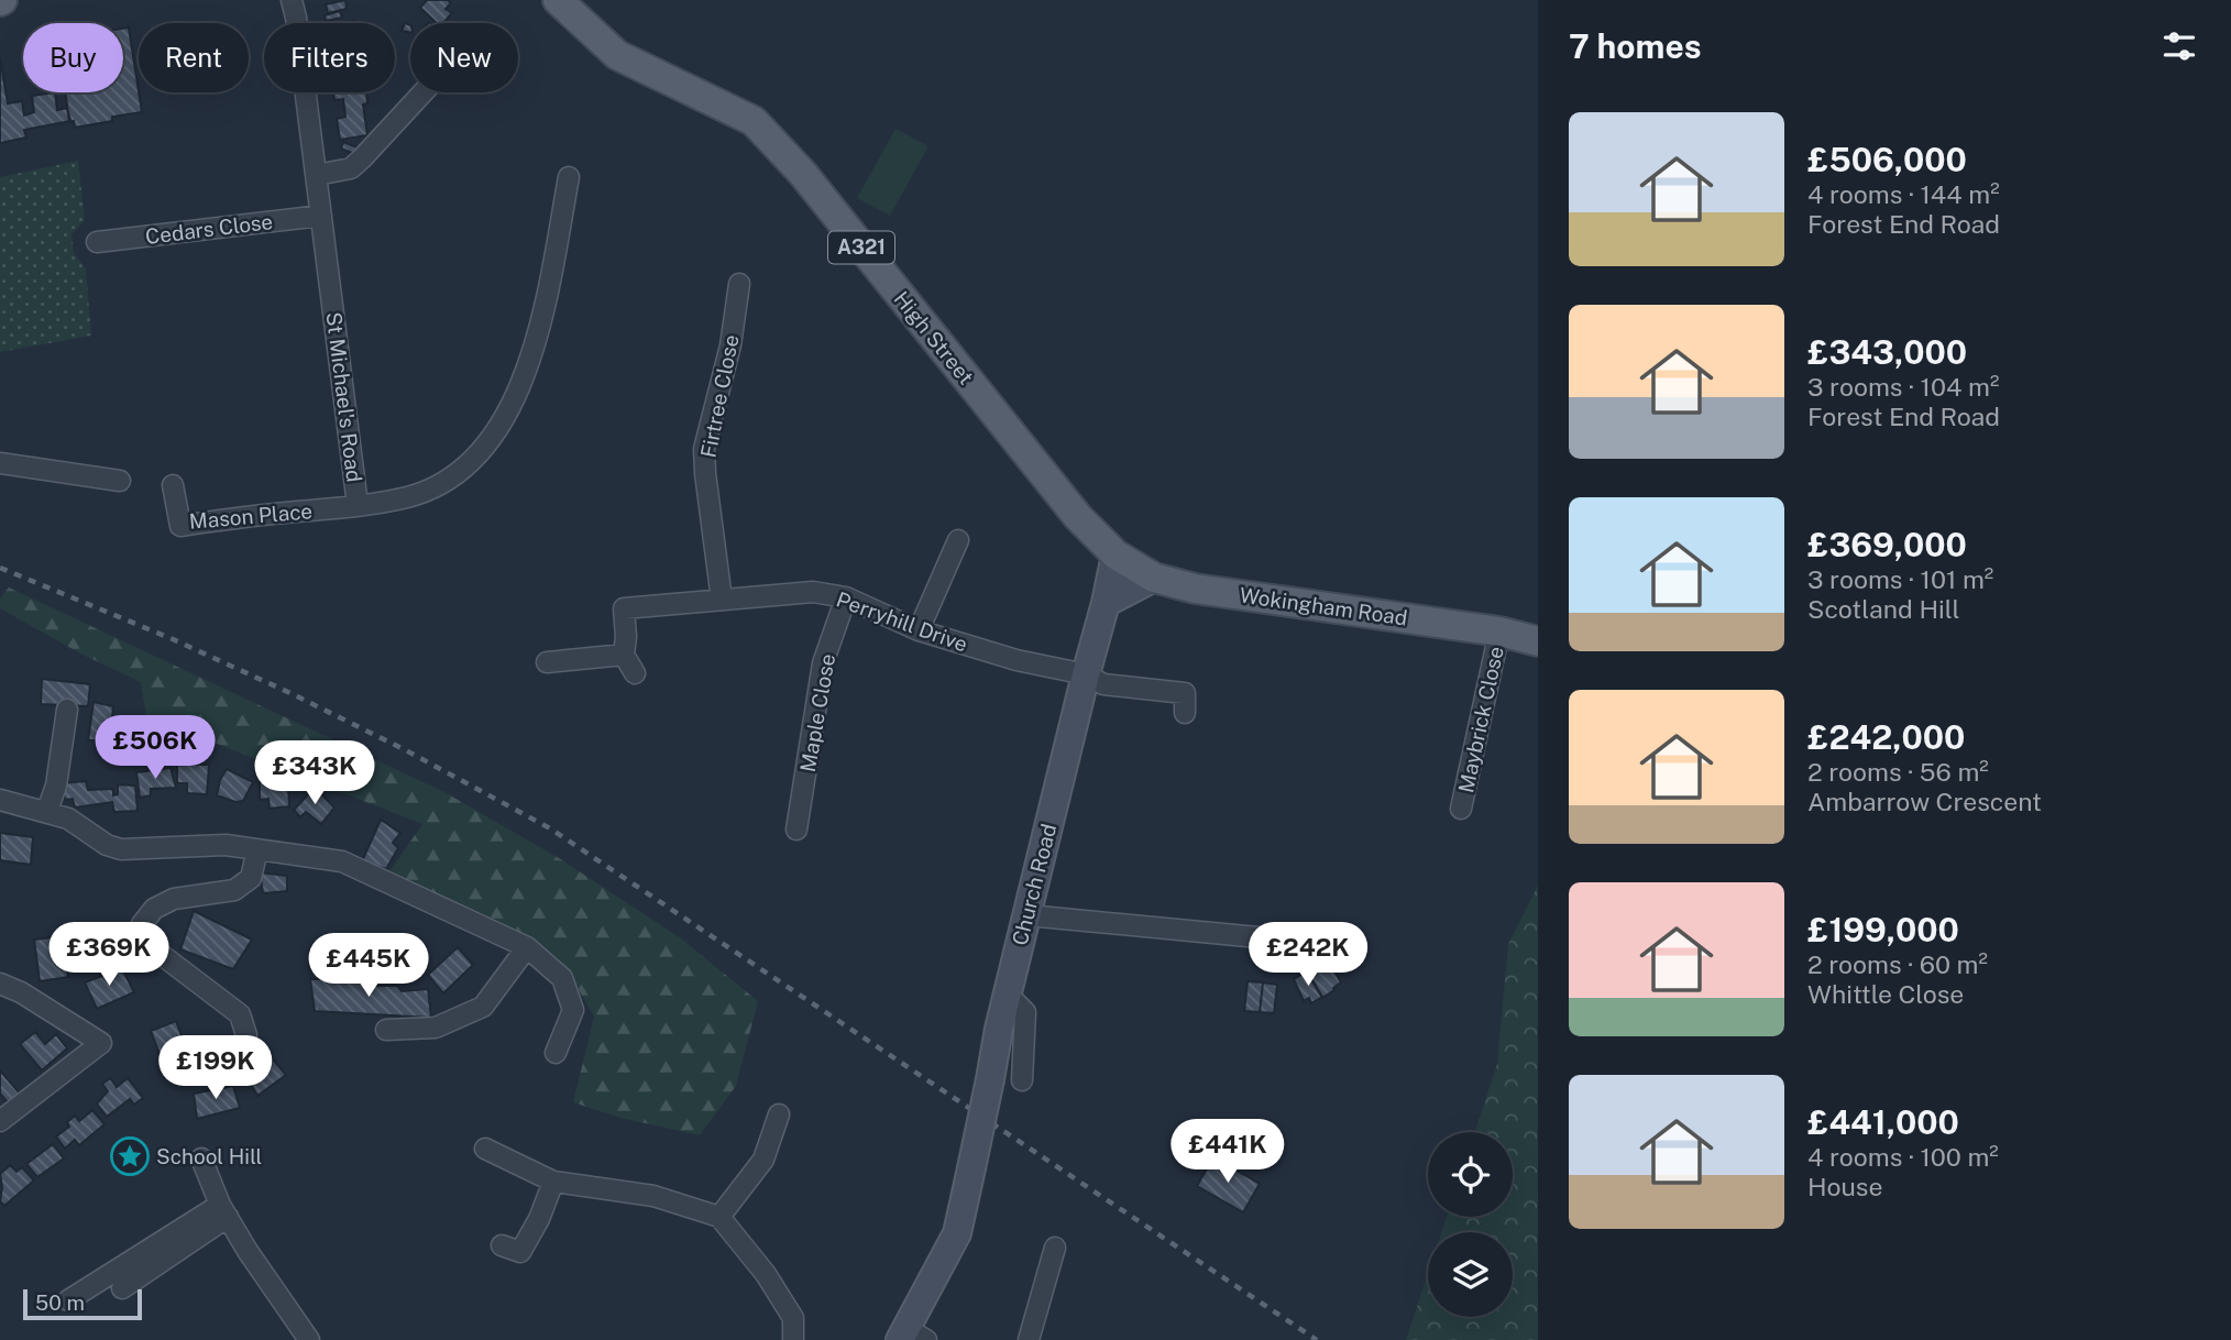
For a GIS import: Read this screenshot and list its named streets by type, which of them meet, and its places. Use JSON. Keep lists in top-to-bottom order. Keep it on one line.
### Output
{"streets":{"main road":["A321","High Street","Wokingham Road"],"street":["Cedars Close","Firtree Close","St Michael's Road","Mason Place","Perryhill Drive","Maple Close","Maybrick Close","Church Road"]},"crossings":[["Cedars Close","St Michael's Road"],["High Street","Wokingham Road"],["High Street","Church Road"],["Firtree Close","Perryhill Drive"],["St Michael's Road","Mason Place"],["Wokingham Road","Maybrick Close"],["Wokingham Road","Church Road"],["Perryhill Drive","Maple Close"],["Perryhill Drive","Church Road"]],"places":{"place":["School Hill"]},"scale_bar":"50 m","page":{"heading":"7 homes","chip":["Buy","Rent","Filters","New"],"list":[{"name":"£506,000","note":"4 rooms · 144 m² · Forest End Road"},{"name":"£343,000","note":"3 rooms · 104 m² · Forest End Road"},{"name":"£369,000","note":"3 rooms · 101 m² · Scotland Hill"},{"name":"£242,000","note":"2 rooms · 56 m² · Ambarrow Crescent"},{"name":"£199,000","note":"2 rooms · 60 m² · Whittle Close"},{"name":"£441,000","note":"4 rooms · 100 m² · House"}],"price":["£506K","£343K","£369K","£242K","£445K","£199K","£441K"],"scale":"50 m"}}
